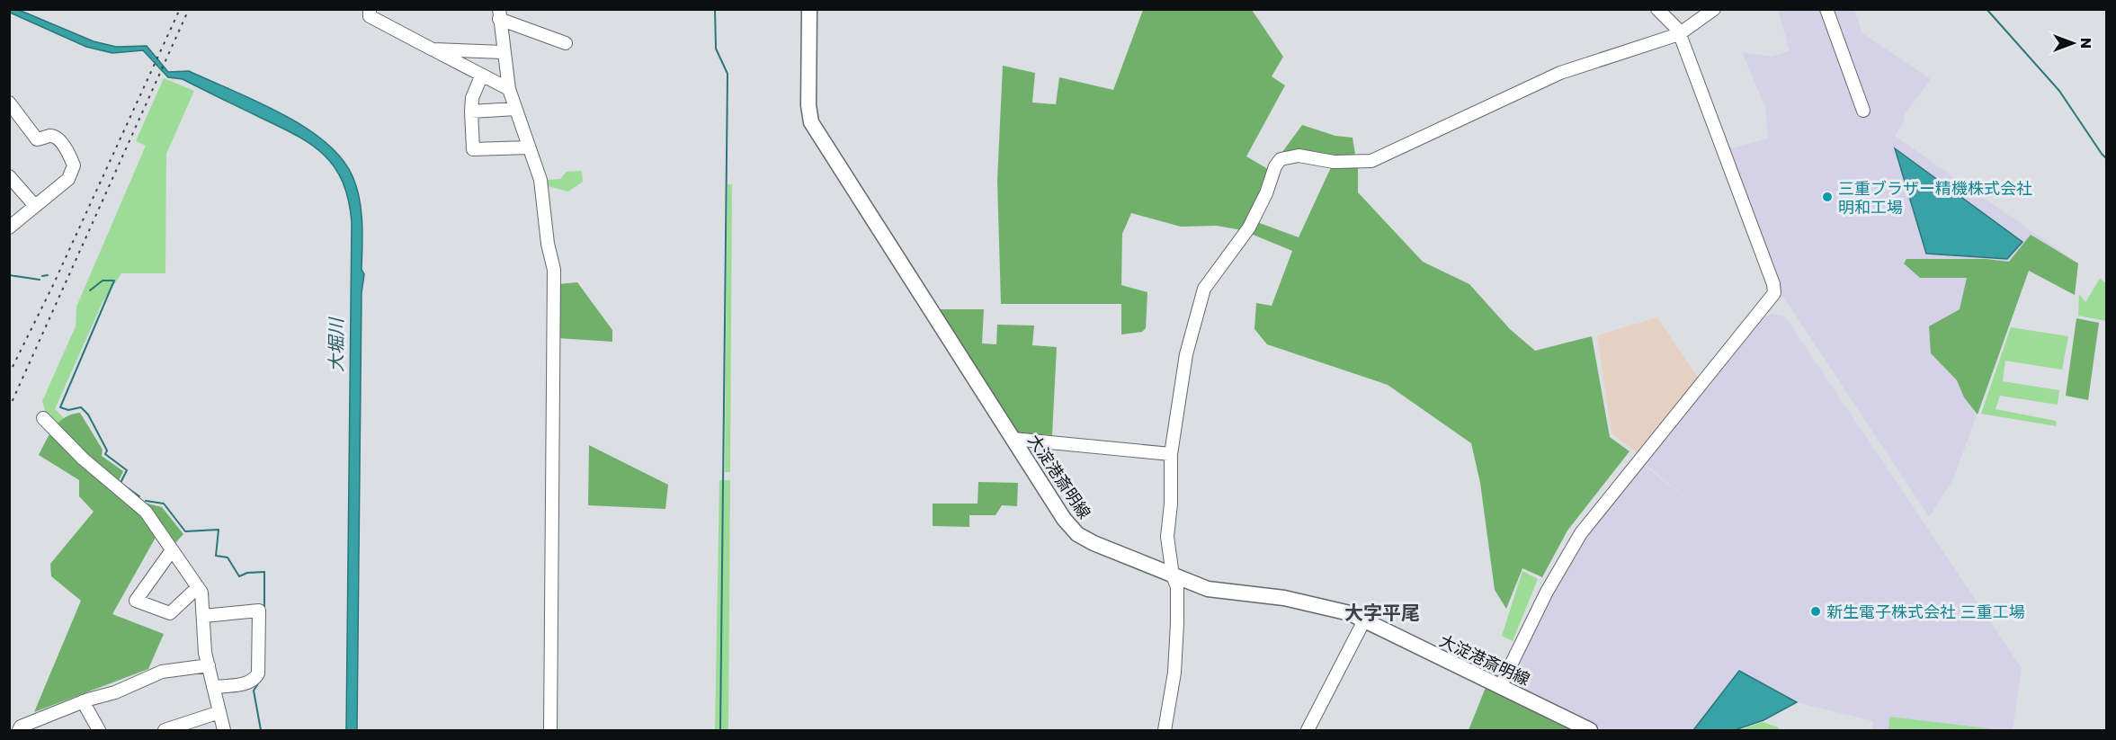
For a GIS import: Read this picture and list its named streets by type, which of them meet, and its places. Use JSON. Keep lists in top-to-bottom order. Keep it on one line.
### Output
{"streets":{"main road":["大淀港斎明線"]},"districts":["大字平尾"],"water":["大堀川"],"places":["三重ブラザー精機株式会社 明和工場","新生電子株式会社 三重工場"],"north":"right"}
